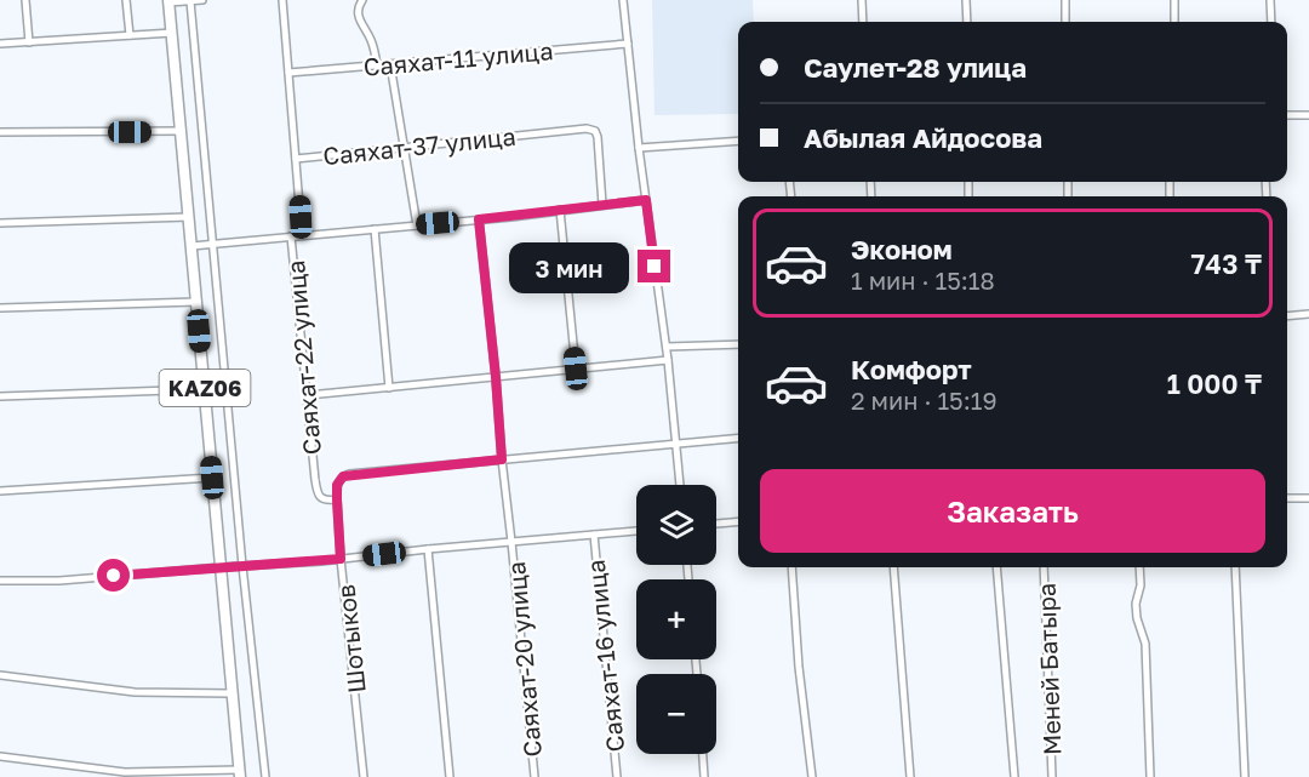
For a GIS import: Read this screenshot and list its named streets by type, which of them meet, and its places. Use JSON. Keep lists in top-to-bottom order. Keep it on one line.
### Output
{"streets":{"main road":["KAZ06"],"street":["Саяхат-11 улица","Саяхат-37 улица","Саяхат-22 улица","Шотыков","Саяхат-16 улица","Саяхат-20 улица","Меней Батыра"]},"crossings":[["Саяхат-11 улица","Саяхат-22 улица"],["Саяхат-37 улица","Саяхат-22 улица"],["Саяхат-22 улица","Шотыков"]],"page":{"banner":["Саулет-28 улица","Абылая Айдосова"],"list":[{"name":"Эконом","note":"1 мин · 15:18","value":"743 ₸"},{"name":"Комфорт","note":"2 мин · 15:19","value":"1 000 ₸"}],"bubble":"3 мин","buttons":"Заказать","map_buttons":["+","−"]}}
